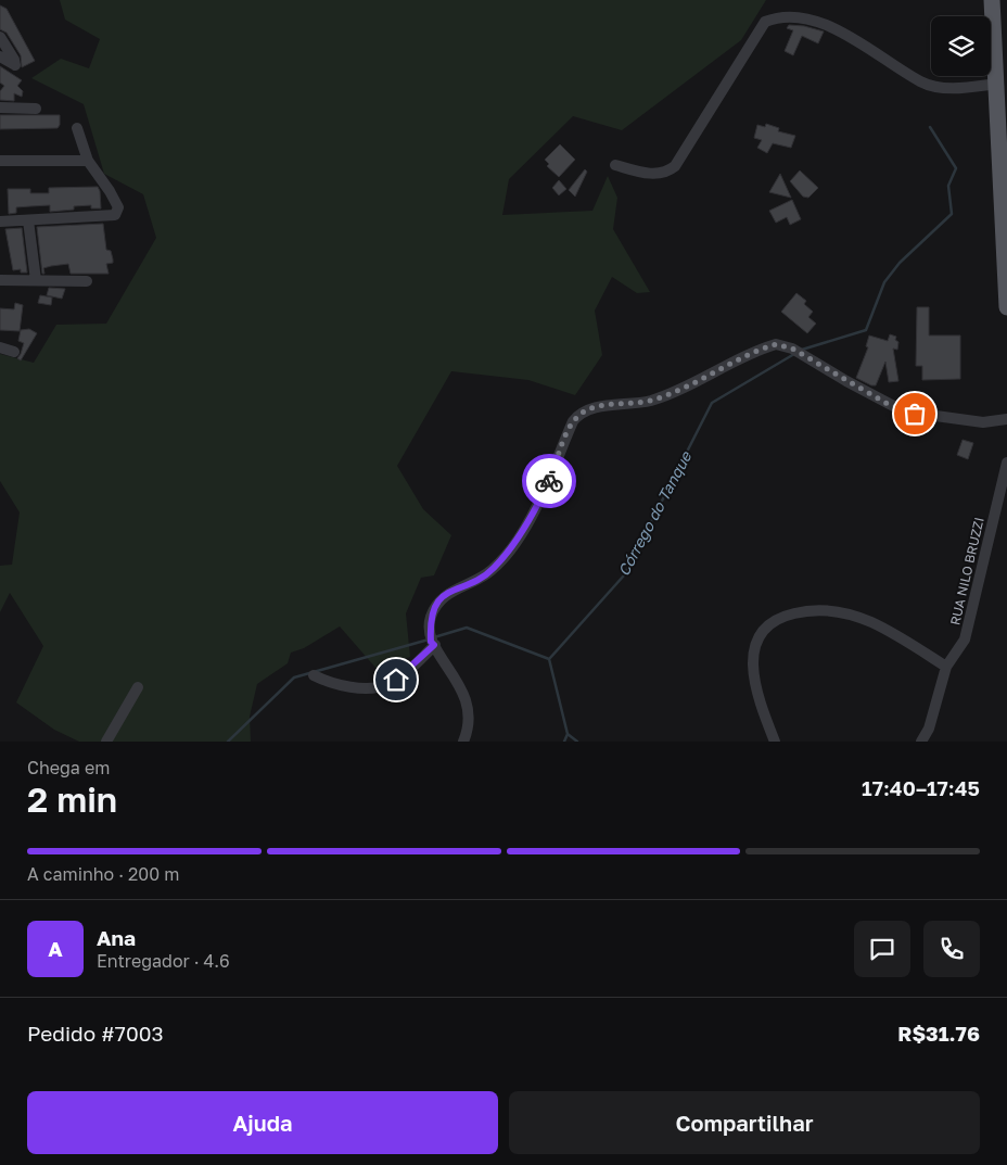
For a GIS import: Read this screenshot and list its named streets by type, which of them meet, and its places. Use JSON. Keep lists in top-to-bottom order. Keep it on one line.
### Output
{"streets":{"street":["RUA NILO BRUZZI"]},"water":["Córrego do Tanque"],"page":{"heading":["2 min","Chega em","17:40–17:45"],"panel":["Ana","Entregador · 4.6","Pedido #7003","R$31.76"],"bar":"A caminho · 200 m","round":"A","buttons":["Ajuda","Compartilhar"]}}
